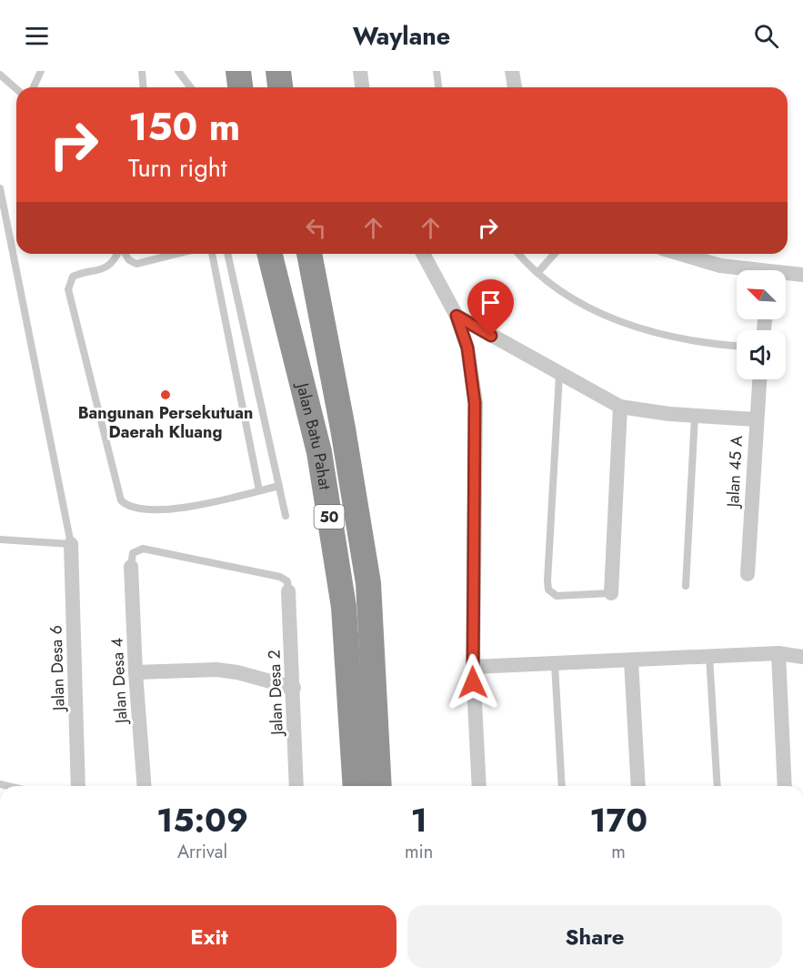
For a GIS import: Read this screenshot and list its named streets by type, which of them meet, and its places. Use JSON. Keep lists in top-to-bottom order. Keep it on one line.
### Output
{"streets":{"highway":["Jalan Batu Pahat","50"],"street":["Jalan 45 A","Jalan Desa 6","Jalan Desa 4","Jalan Desa 2"]},"places":["Bangunan Persekutuan Daerah Kluang"],"north":"top left","page":{"header":"Waylane","turn":["150 m","Turn right"],"eta":["15:09","Arrival","1","min","170","m"],"buttons":["Exit","Share"]}}
